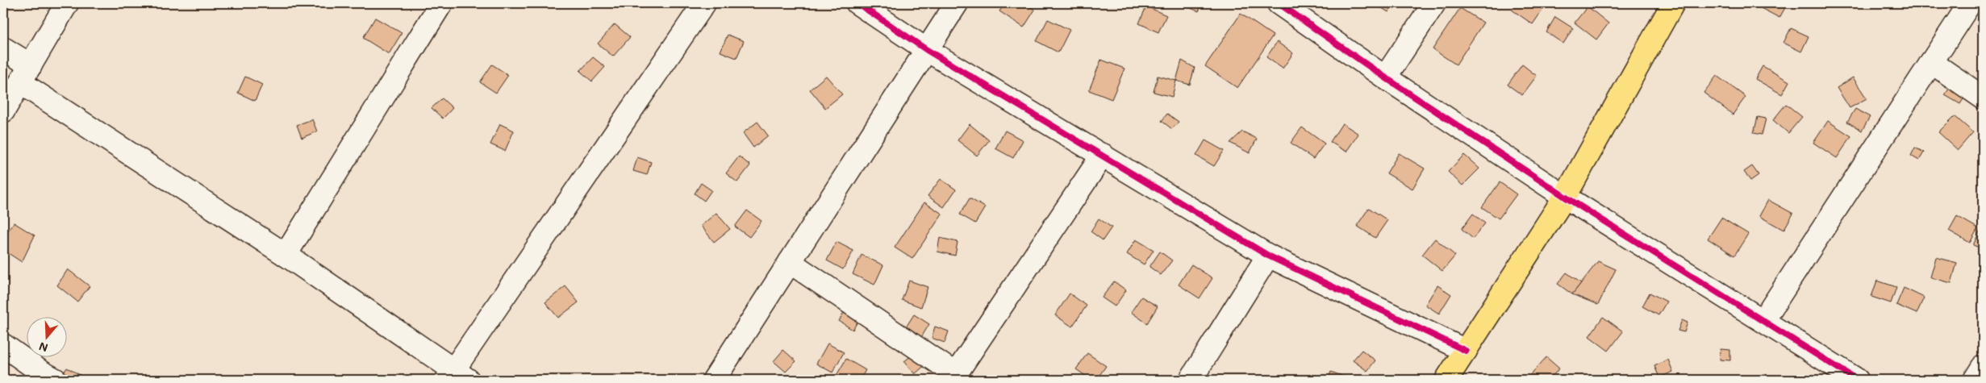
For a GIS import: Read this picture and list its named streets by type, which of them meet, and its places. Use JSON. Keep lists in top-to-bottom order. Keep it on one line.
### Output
{"north":"bottom"}
